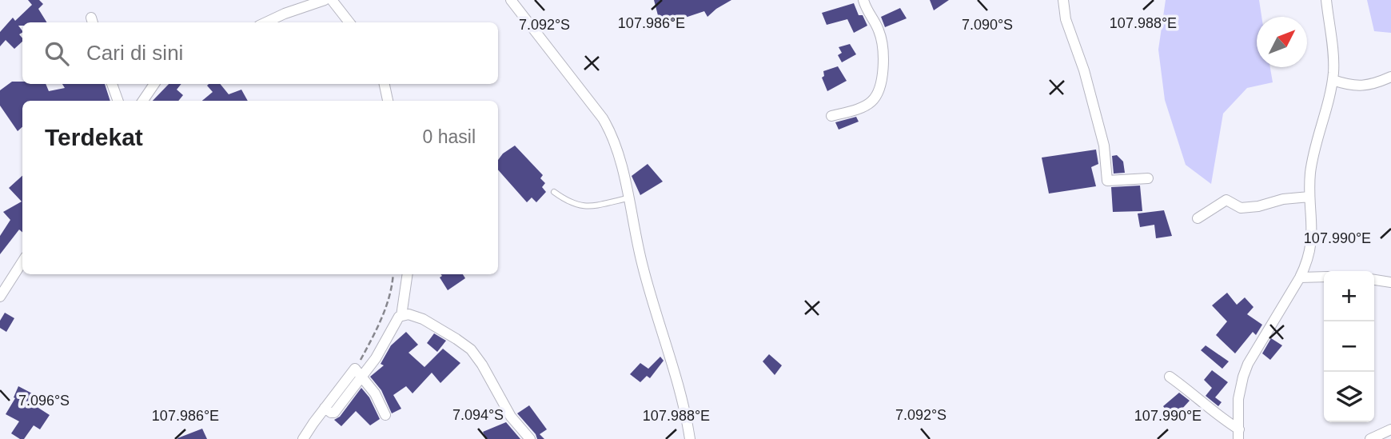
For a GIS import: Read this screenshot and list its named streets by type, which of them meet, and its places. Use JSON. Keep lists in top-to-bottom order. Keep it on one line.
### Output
{"north":"top right","page":{"search":"Cari di sini","heading":["Terdekat","0 hasil"],"map_buttons":["+","−"]},"coordinates":["107.986°E","107.988°E","7.092°S","7.090°S","107.990°E","7.096°S","7.094°S"]}
